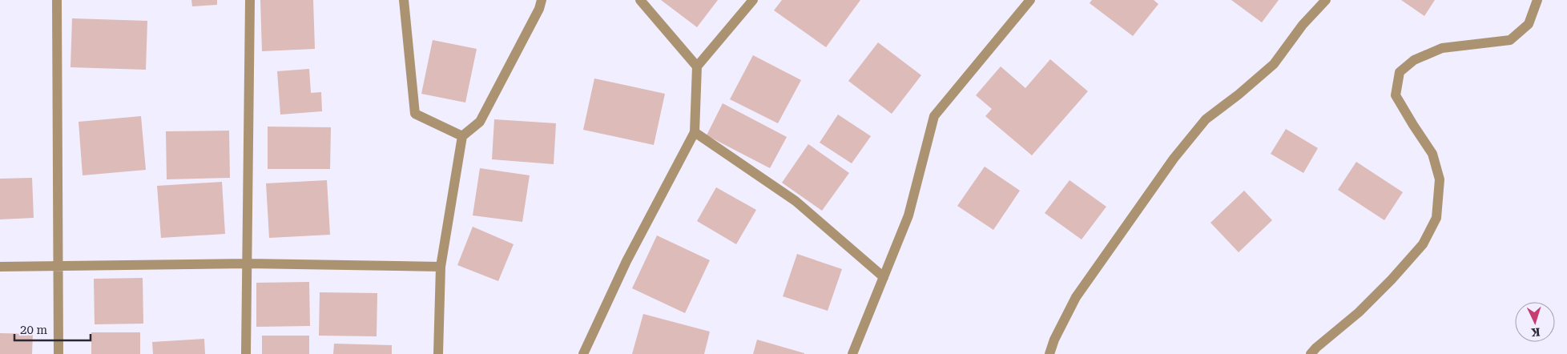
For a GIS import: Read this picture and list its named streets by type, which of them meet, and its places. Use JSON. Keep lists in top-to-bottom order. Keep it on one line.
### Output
{"scale_bar":"20 m","north":"bottom"}
